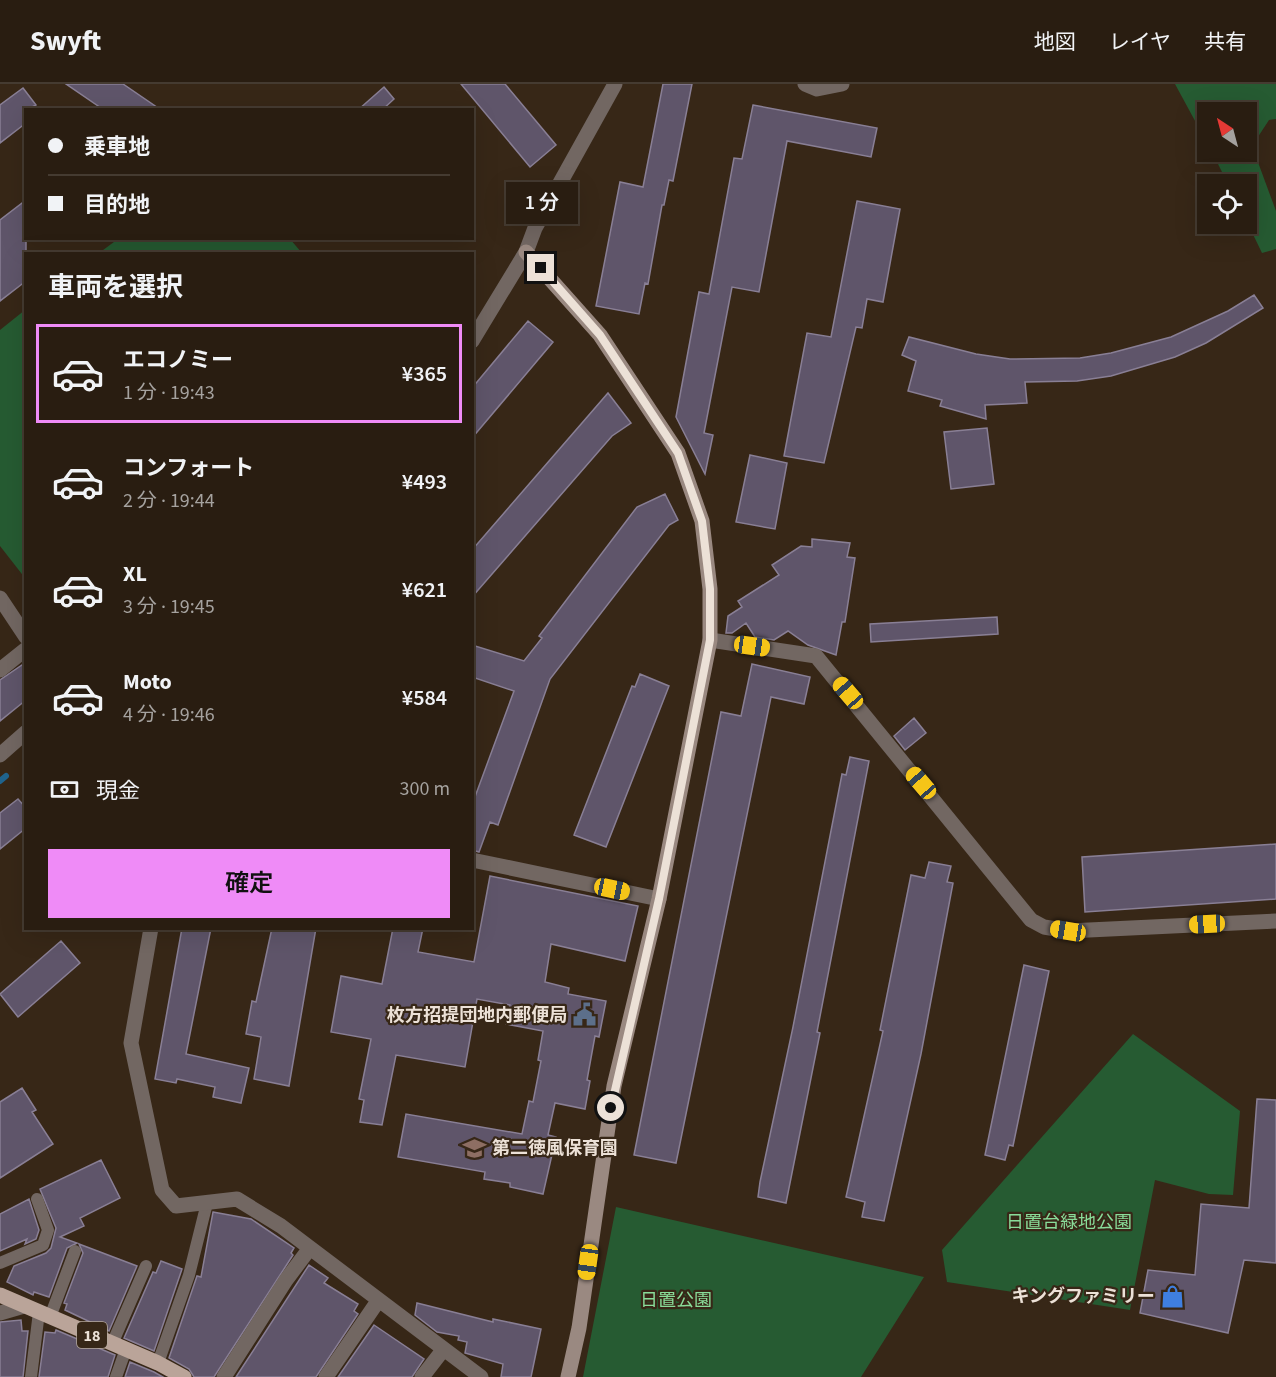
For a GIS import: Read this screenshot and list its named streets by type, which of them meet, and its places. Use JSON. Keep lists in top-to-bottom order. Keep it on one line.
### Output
{"streets":{"main road":["18"]},"parks":["日置台緑地公園","日置公園"],"places":{"public building":["枚方招提団地内郵便局"],"school or university":["第二徳風保育園"],"shop":["キングファミリー"]},"north":"top left","page":{"header":"Swyft","nav":["地図","レイヤ","共有"],"banner":["乗車地","目的地"],"bubble":"1 分","heading":"車両を選択","list":[{"name":"エコノミー","note":"1 分 · 19:43","value":"¥365"},{"name":"コンフォート","note":"2 分 · 19:44","value":"¥493"},{"name":"XL","note":"3 分 · 19:45","value":"¥621"},{"name":"Moto","note":"4 分 · 19:46","value":"¥584"}],"pay":["現金","300 m"],"buttons":"確定"}}
